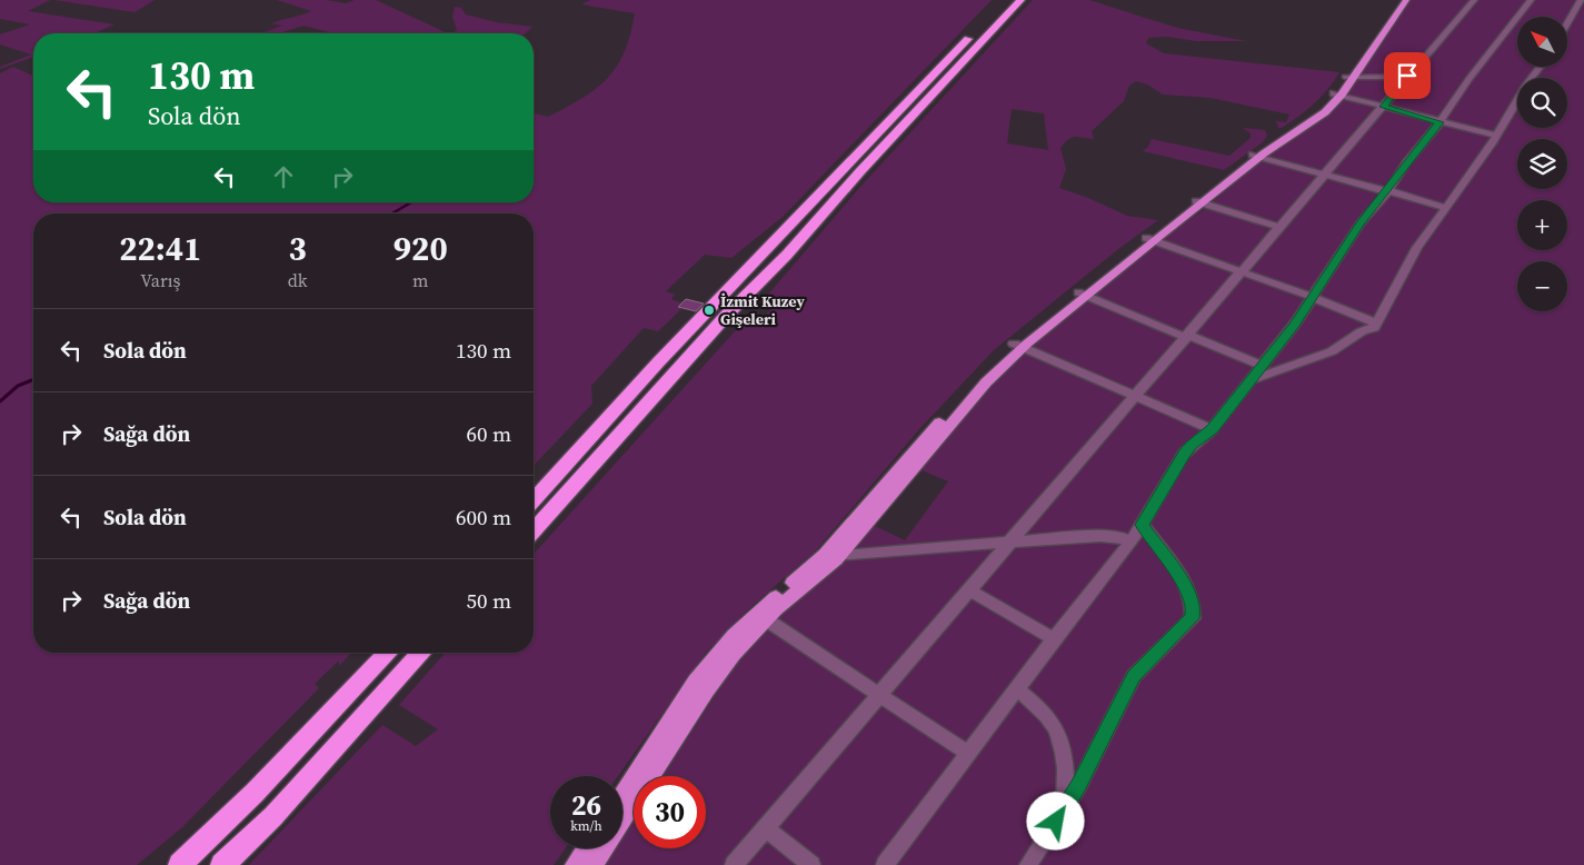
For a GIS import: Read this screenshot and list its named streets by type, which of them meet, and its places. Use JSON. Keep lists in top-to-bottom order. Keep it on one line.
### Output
{"places":["İzmit Kuzey Gişeleri"],"north":"top left","page":{"map_buttons":["+","−"],"turn":["130 m","Sola dön"],"eta":["22:41","Varış","3","dk","920","m"],"list":[{"name":"Sola dön","value":"130 m"},{"name":"Sağa dön","value":"60 m"},{"name":"Sola dön","value":"600 m"},{"name":"Sağa dön","value":"50 m"}],"speed":"26 km/h","limit":"30"}}
